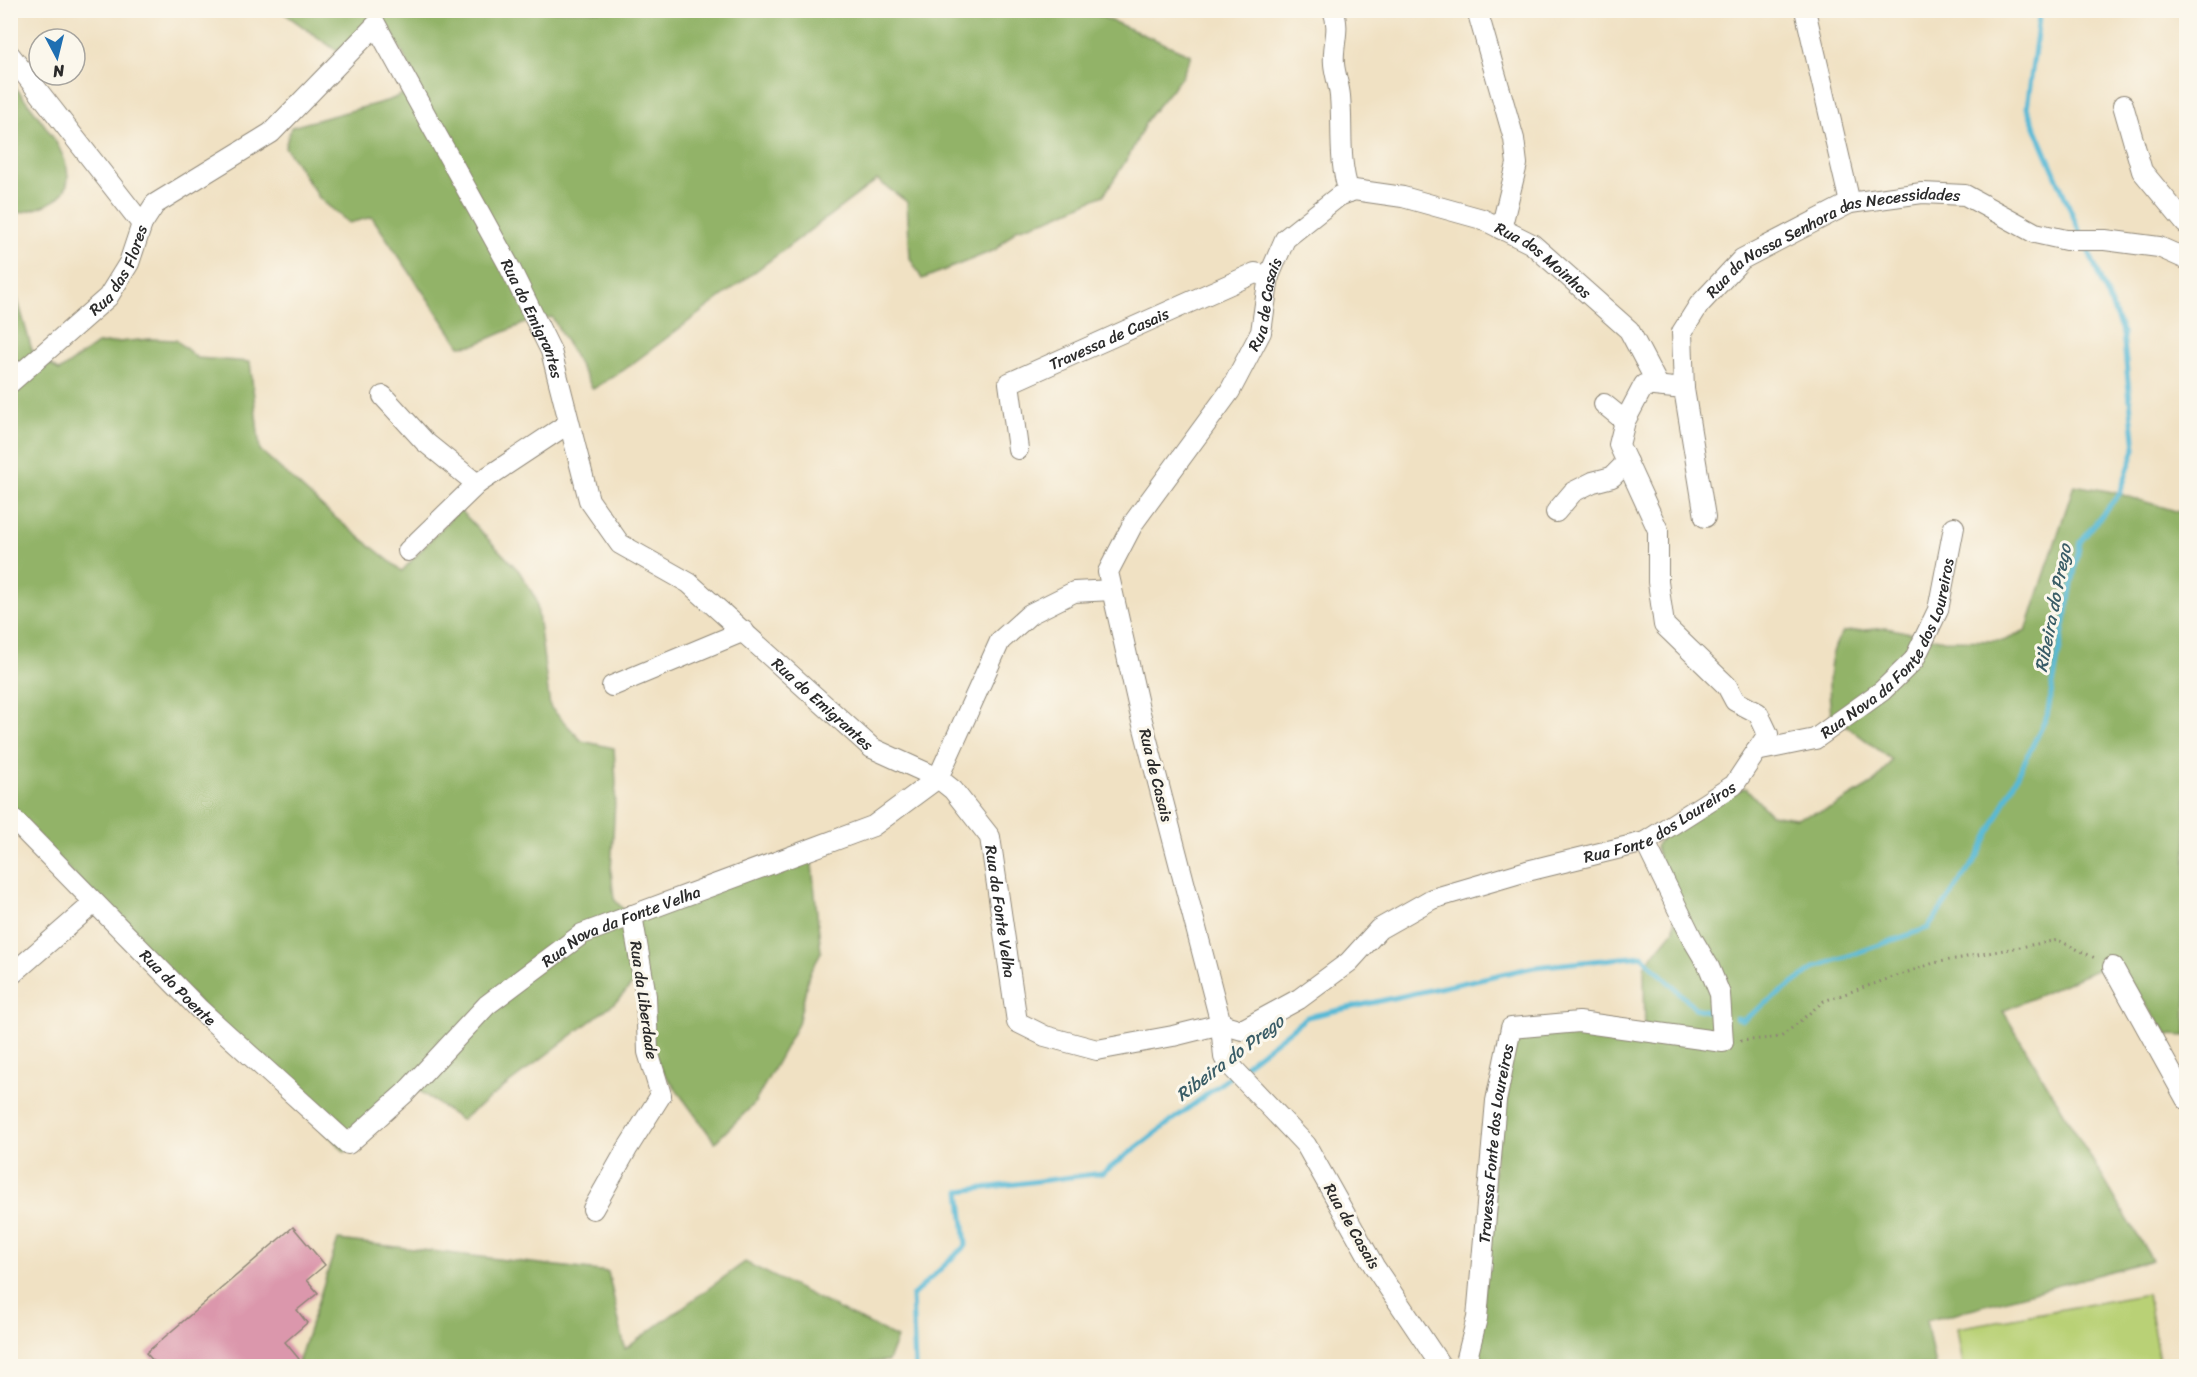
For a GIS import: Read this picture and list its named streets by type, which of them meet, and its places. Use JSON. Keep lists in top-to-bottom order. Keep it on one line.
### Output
{"streets":{"street":["Rua da Nossa Senhora das Necessidades","Rua dos Moinhos","Rua das Flores","Rua de Casais","Rua do Emigrantes","Travessa de Casais","Rua Nova da Fonte dos Loureiros","Rua Fonte dos Loureiros","Rua da Fonte Velha","Rua Nova da Fonte Velha","Rua do Poente","Rua da Liberdade","Travessa Fonte dos Loureiros"]},"crossings":[["Rua dos Moinhos","Rua Fonte dos Loureiros"],["Rua das Flores","Rua do Emigrantes"],["Rua de Casais","Travessa de Casais"],["Rua de Casais","Rua Fonte dos Loureiros"],["Rua de Casais","Rua da Fonte Velha"],["Rua do Emigrantes","Rua da Fonte Velha"],["Rua do Emigrantes","Rua Nova da Fonte Velha"],["Rua Nova da Fonte dos Loureiros","Rua Fonte dos Loureiros"],["Rua Fonte dos Loureiros","Rua da Fonte Velha"],["Rua da Fonte Velha","Rua Nova da Fonte Velha"],["Rua Nova da Fonte Velha","Rua do Poente"],["Rua Nova da Fonte Velha","Rua da Liberdade"]],"water":["Ribeira do Prego"],"north":"bottom"}
